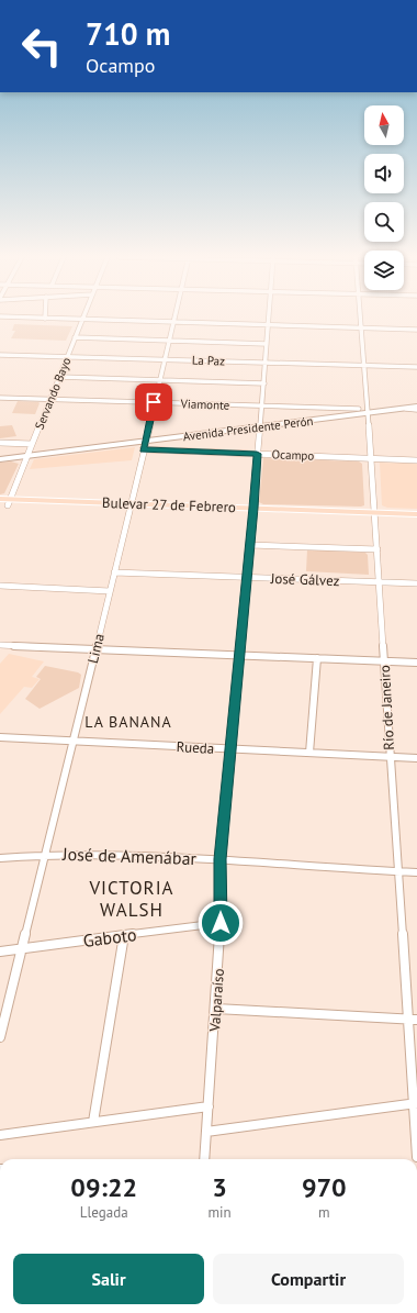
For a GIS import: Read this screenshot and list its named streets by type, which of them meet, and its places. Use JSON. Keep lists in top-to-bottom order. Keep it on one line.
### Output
{"streets":{"main road":["Avenida Presidente Perón","Bulevar 27 de Febrero"],"street":["La Paz","Servando Bayo","Viamonte","Ocampo","José Gálvez","Lima","Río de Janeiro","Rueda","José de Amenábar","Gaboto","Valparaíso"]},"crossings":[["La Paz","Servando Bayo"],["La Paz","Lima"],["La Paz","Río de Janeiro"],["La Paz","Valparaíso"],["Servando Bayo","Viamonte"],["Servando Bayo","Avenida Presidente Perón"],["Servando Bayo","Bulevar 27 de Febrero"],["Viamonte","Avenida Presidente Perón"],["Viamonte","Lima"],["Viamonte","Valparaíso"],["Avenida Presidente Perón","Lima"],["Avenida Presidente Perón","Río de Janeiro"],["Avenida Presidente Perón","Valparaíso"],["Ocampo","Lima"],["Ocampo","Río de Janeiro"],["Ocampo","Valparaíso"],["Bulevar 27 de Febrero","Lima"],["Bulevar 27 de Febrero","Río de Janeiro"],["Bulevar 27 de Febrero","Valparaíso"],["José Gálvez","Lima"],["José Gálvez","Río de Janeiro"],["José Gálvez","Valparaíso"],["Lima","Rueda"],["Lima","José de Amenábar"],["Lima","Gaboto"],["Río de Janeiro","Rueda"],["Río de Janeiro","José de Amenábar"],["Rueda","Valparaíso"],["José de Amenábar","Valparaíso"],["Gaboto","Valparaíso"]],"districts":["LA BANANA","VICTORIA WALSH"],"north":"top","page":{"turn":["710 m","Ocampo"],"eta":["09:22","Llegada","3","min","970","m"],"buttons":["Salir","Compartir"]}}
